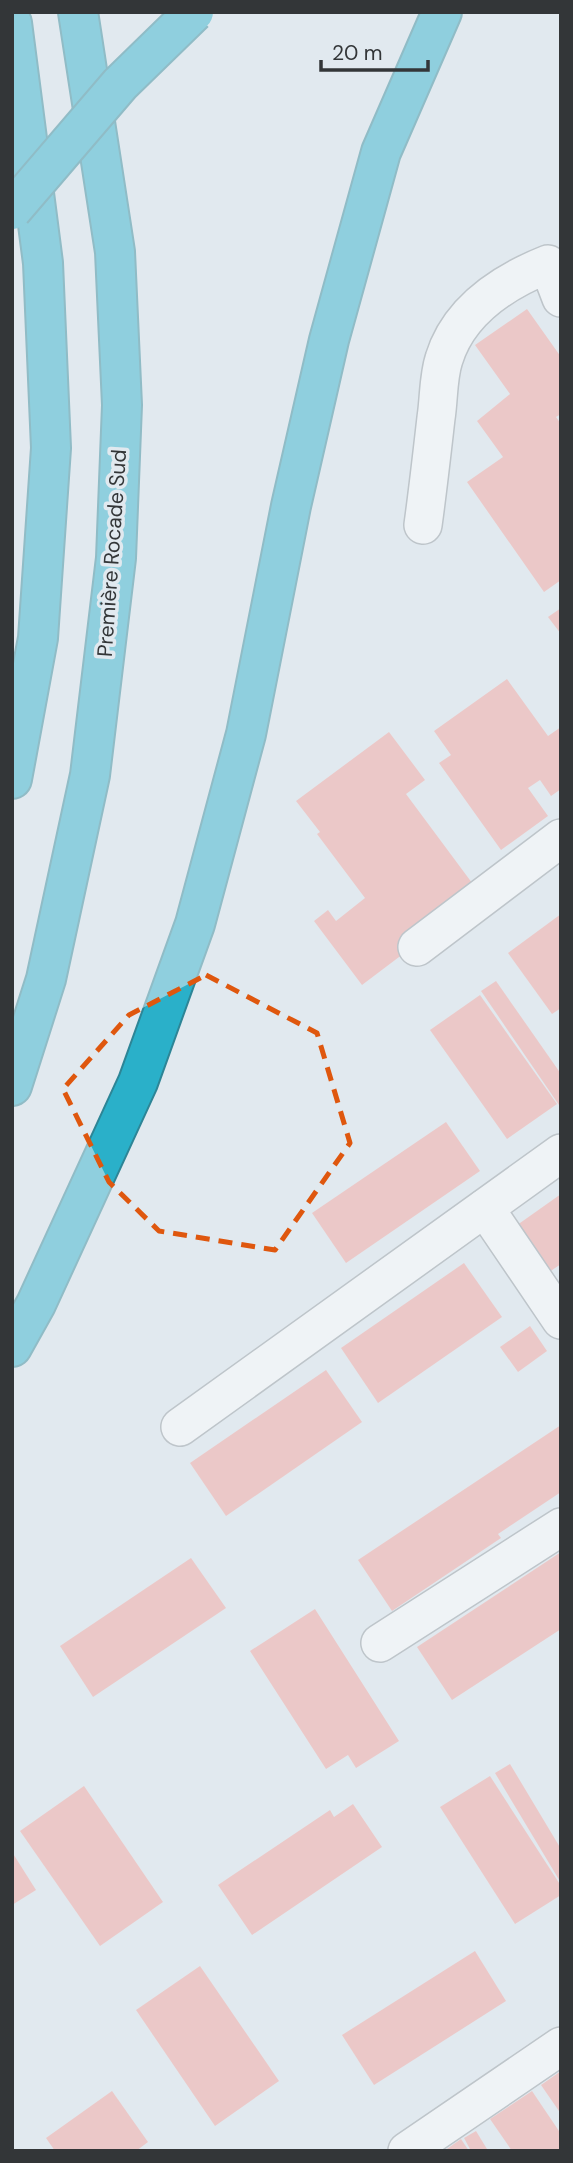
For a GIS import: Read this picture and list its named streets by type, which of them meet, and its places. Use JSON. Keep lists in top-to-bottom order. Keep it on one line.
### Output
{"streets":{"highway":["Première Rocade Sud"]},"scale_bar":"20 m"}
